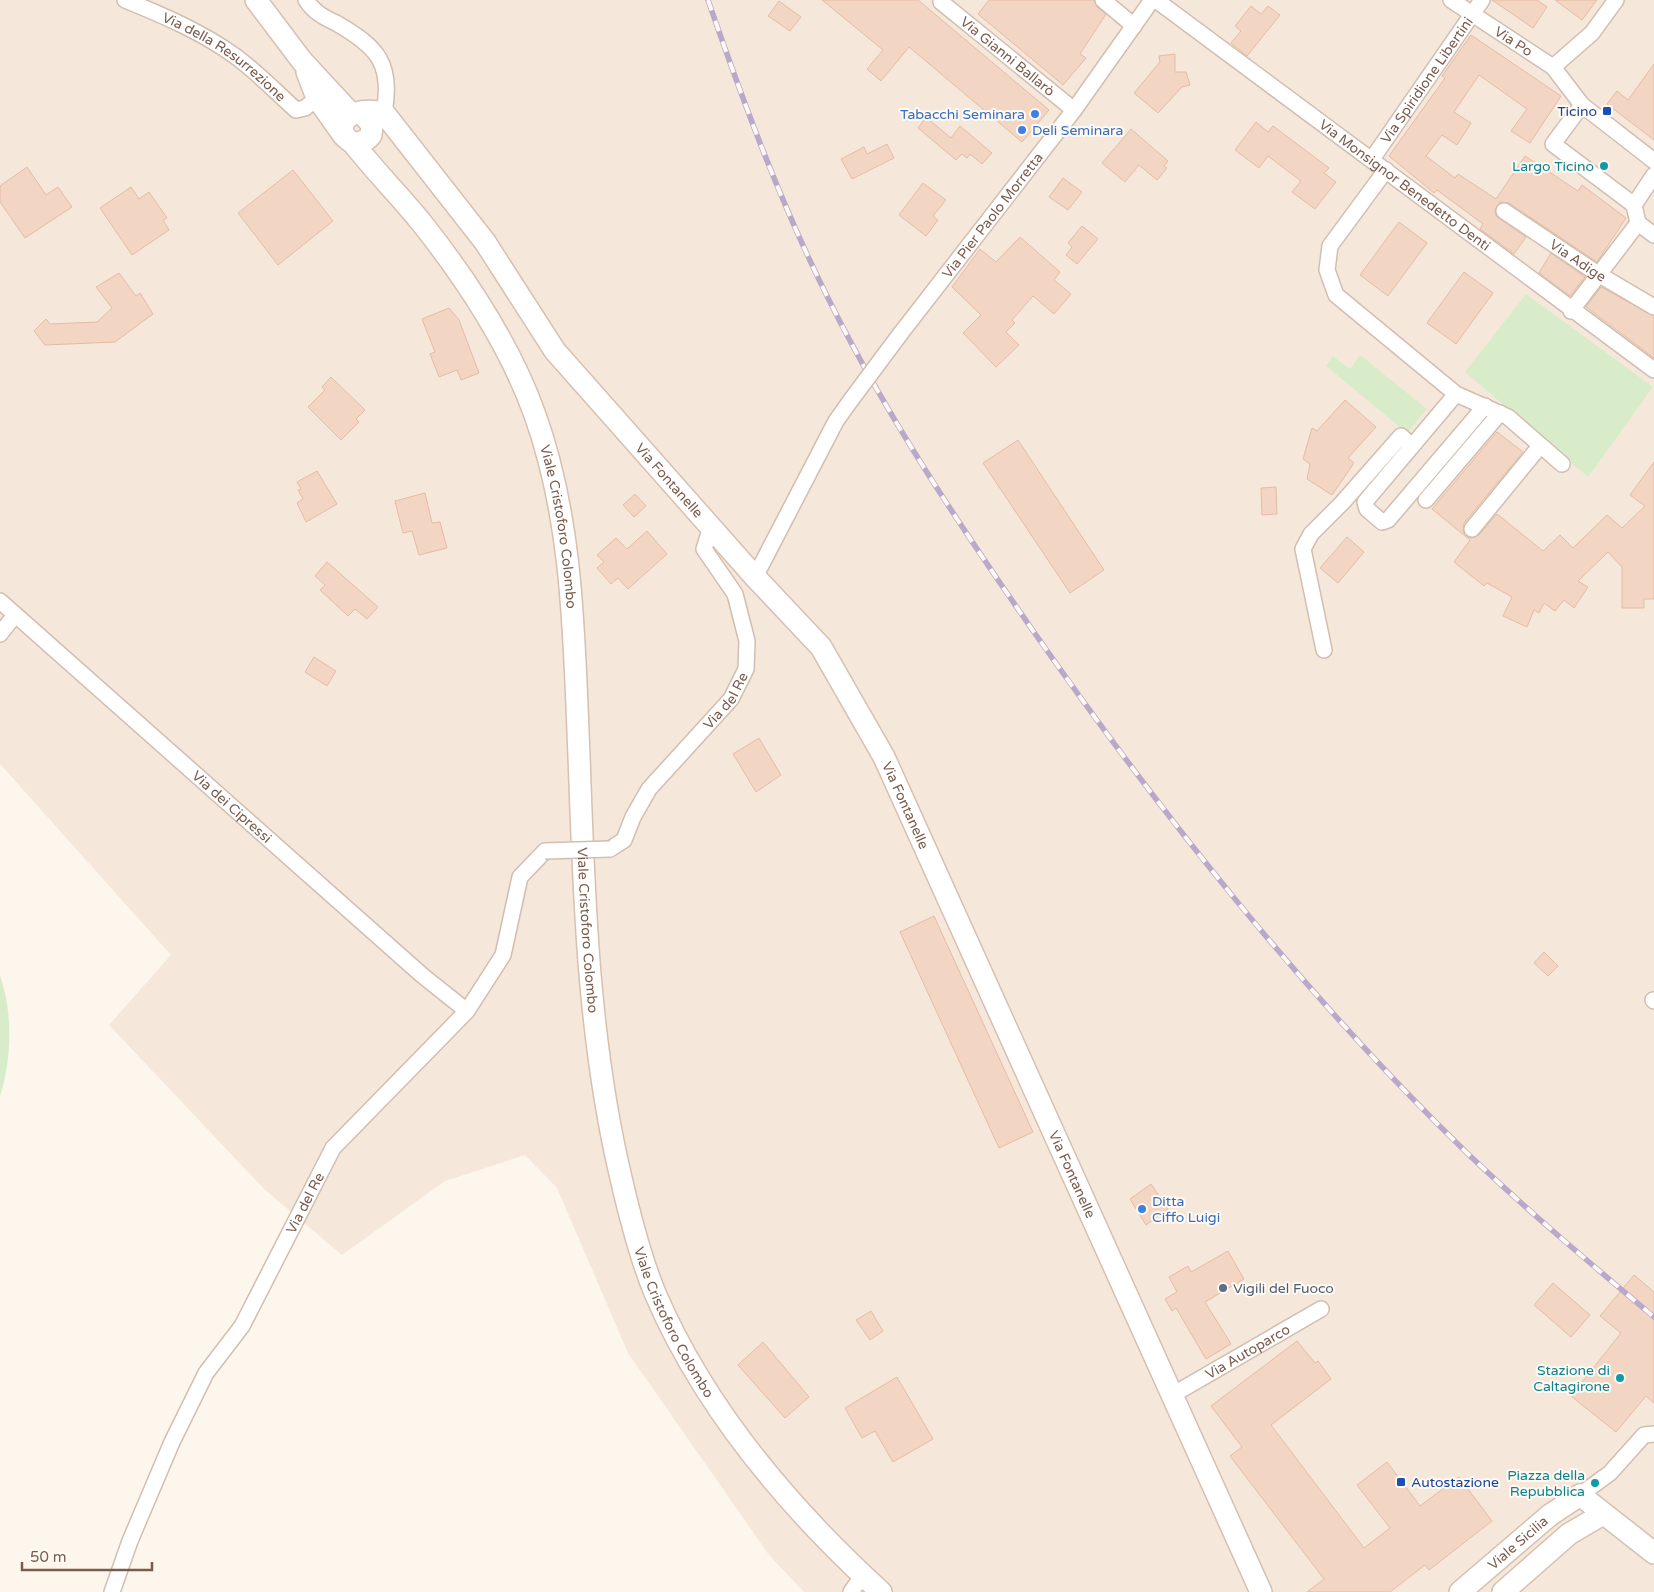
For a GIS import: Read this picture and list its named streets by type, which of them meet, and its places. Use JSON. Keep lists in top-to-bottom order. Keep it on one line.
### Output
{"streets":{"street":["Via Po","Via Gianni Ballarò","Via della Resurrezione","Via Spiridione Libertini","Via Monsignor Benedetto Denti","Via Pier Paolo Morretta","Via Adige","Via Fontanelle","Viale Cristoforo Colombo","Via del Re","Via dei Cipressi","Via Autoparco","Viale Sicilia"]},"crossings":[["Via Po","Via Spiridione Libertini"],["Via Gianni Ballarò","Via Pier Paolo Morretta"],["Via Spiridione Libertini","Via Monsignor Benedetto Denti"],["Via Pier Paolo Morretta","Via Fontanelle"],["Via Fontanelle","Viale Cristoforo Colombo"],["Via Fontanelle","Via del Re"],["Via Fontanelle","Via Autoparco"],["Via del Re","Via dei Cipressi"]],"places":{"transit":["Ticino","Autostazione"],"other":["Tabacchi Seminara","Deli Seminara","Largo Ticino","Ditta Ciffo Luigi","Vigili del Fuoco","Stazione di Caltagirone","Piazza della Repubblica"]},"scale_bar":"50 m"}
